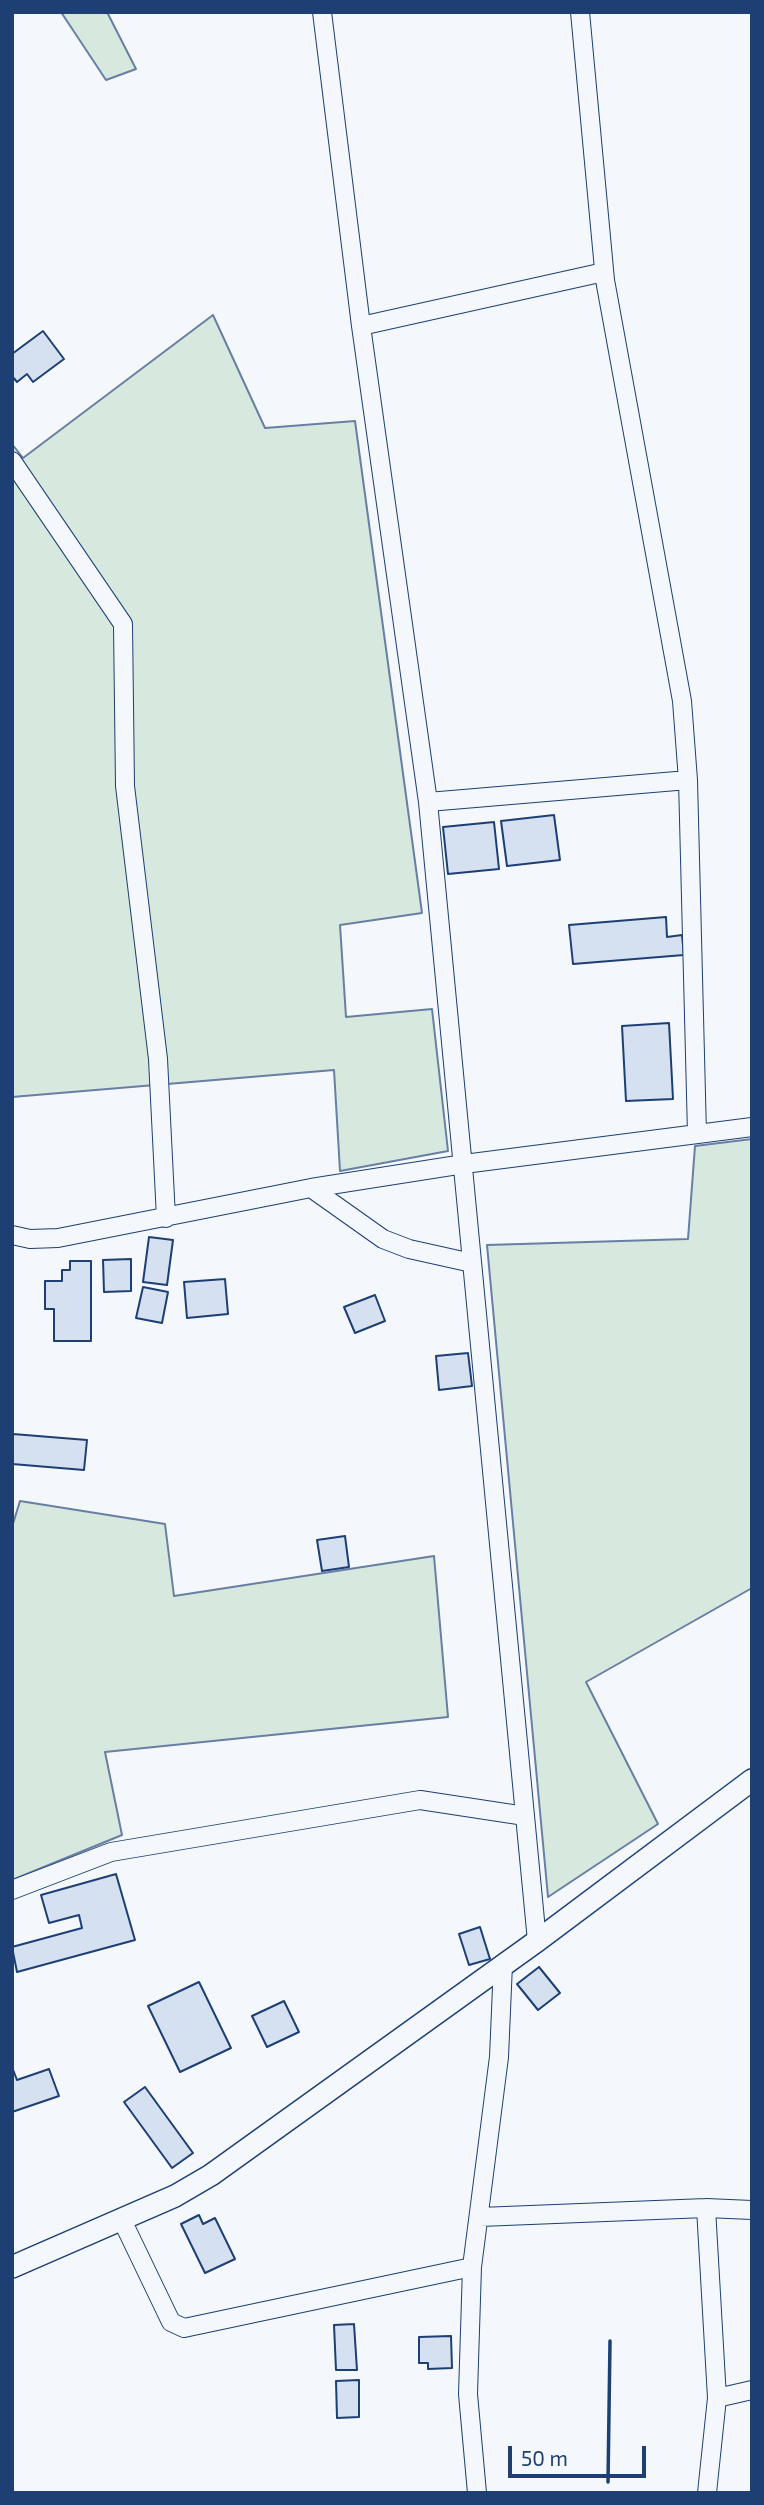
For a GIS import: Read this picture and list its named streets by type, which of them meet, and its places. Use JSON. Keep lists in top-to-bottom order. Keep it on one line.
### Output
{"scale_bar":"50 m"}
